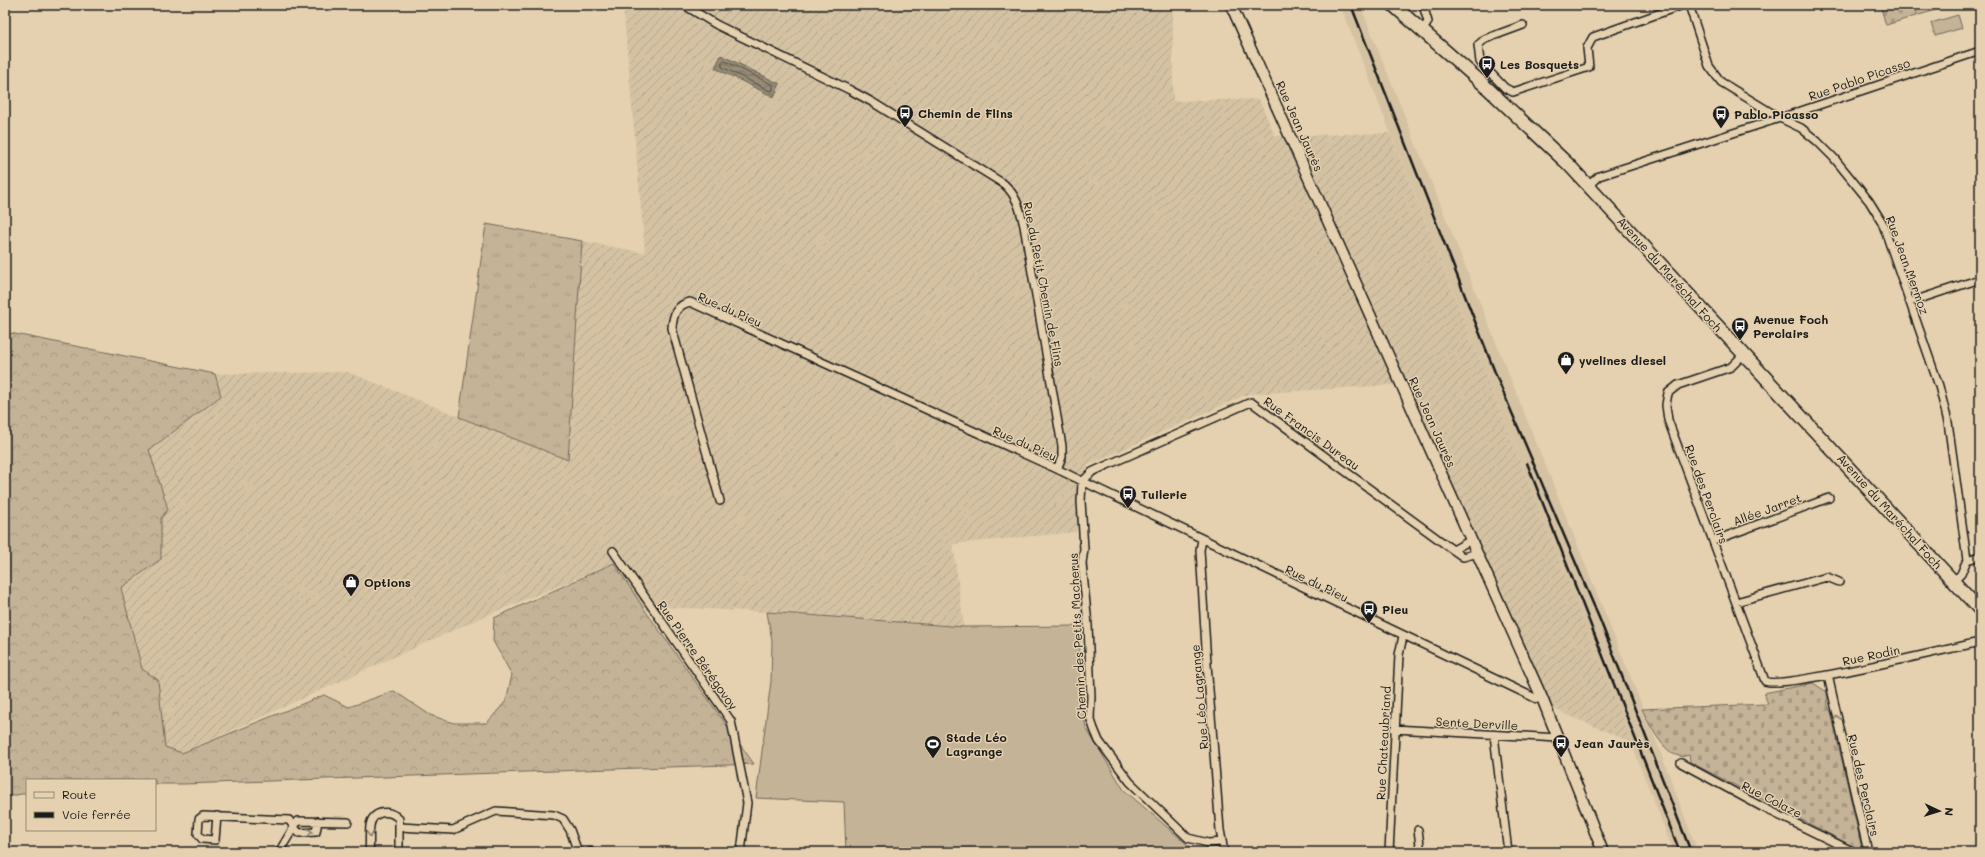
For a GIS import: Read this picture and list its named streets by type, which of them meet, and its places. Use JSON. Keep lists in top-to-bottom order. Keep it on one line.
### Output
{"streets":{"main road":["Rue Jean Jaurès","Avenue du Maréchal Foch"],"street":["Rue Pablo Picasso","Rue Jean Mermoz","Rue du Petit Chemin de Flins","Rue du Pieu","Rue Francis Dureau","Rue des Perclairs","Allée Jarret","Chemin des Petits Macherus","Rue Pierre Bérégovoy","Rue Rodin","Rue Léo Lagrange","Sente Derville","Rue Chateaubriand","Rue Colaze"]},"crossings":[["Rue Pablo Picasso","Rue Jean Mermoz"],["Rue Pablo Picasso","Avenue du Maréchal Foch"],["Rue Jean Jaurès","Rue du Pieu"],["Rue Jean Jaurès","Rue Francis Dureau"],["Rue Jean Jaurès","Sente Derville"],["Avenue du Maréchal Foch","Rue des Perclairs"],["Rue du Petit Chemin de Flins","Rue du Pieu"],["Rue du Pieu","Rue Francis Dureau"],["Rue du Pieu","Chemin des Petits Macherus"],["Rue du Pieu","Rue Léo Lagrange"],["Rue du Pieu","Rue Chateaubriand"],["Rue Francis Dureau","Chemin des Petits Macherus"],["Rue des Perclairs","Allée Jarret"],["Rue des Perclairs","Rue Rodin"],["Chemin des Petits Macherus","Rue Léo Lagrange"],["Sente Derville","Rue Chateaubriand"]],"places":{"bus stop":["Les Bosquets","Chemin de Flins","Pablo Picasso","Avenue Foch Perclairs","Tuilerie","Pieu","Jean Jaurès"],"shop":["yvelines diesel","Options"],"sports":["Stade Léo Lagrange"]},"legend":["Route","Voie ferrée"],"north":"right"}
